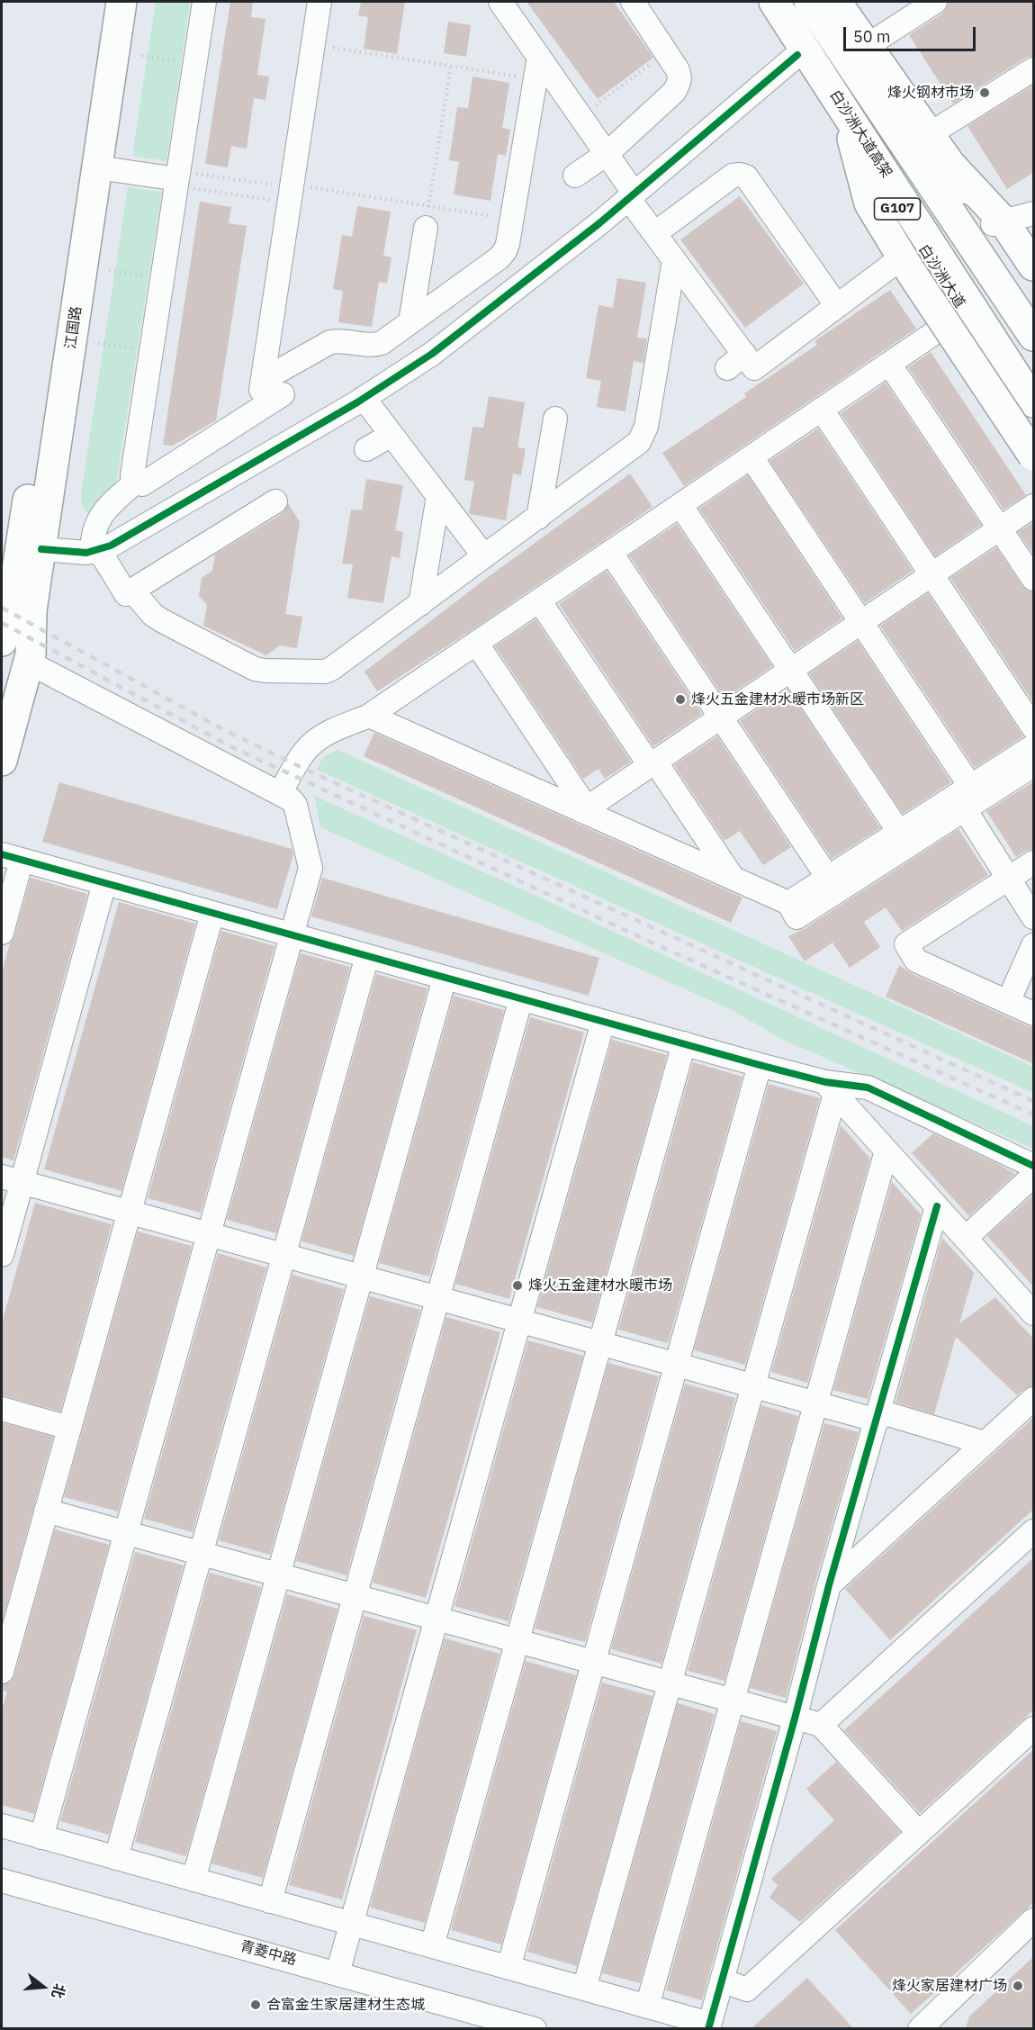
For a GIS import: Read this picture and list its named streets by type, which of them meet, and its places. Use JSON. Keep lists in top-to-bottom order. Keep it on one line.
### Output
{"streets":{"main road":["白沙洲大道高架","G107","白沙洲大道","江国路"],"street":["青菱中路"]},"places":["烽火钢材市场","烽火五金建材水暖市场新区","烽火五金建材水暖市场","烽火家居建材广场","合富金生家居建材生态城"],"scale_bar":"50 m","north":"right"}
